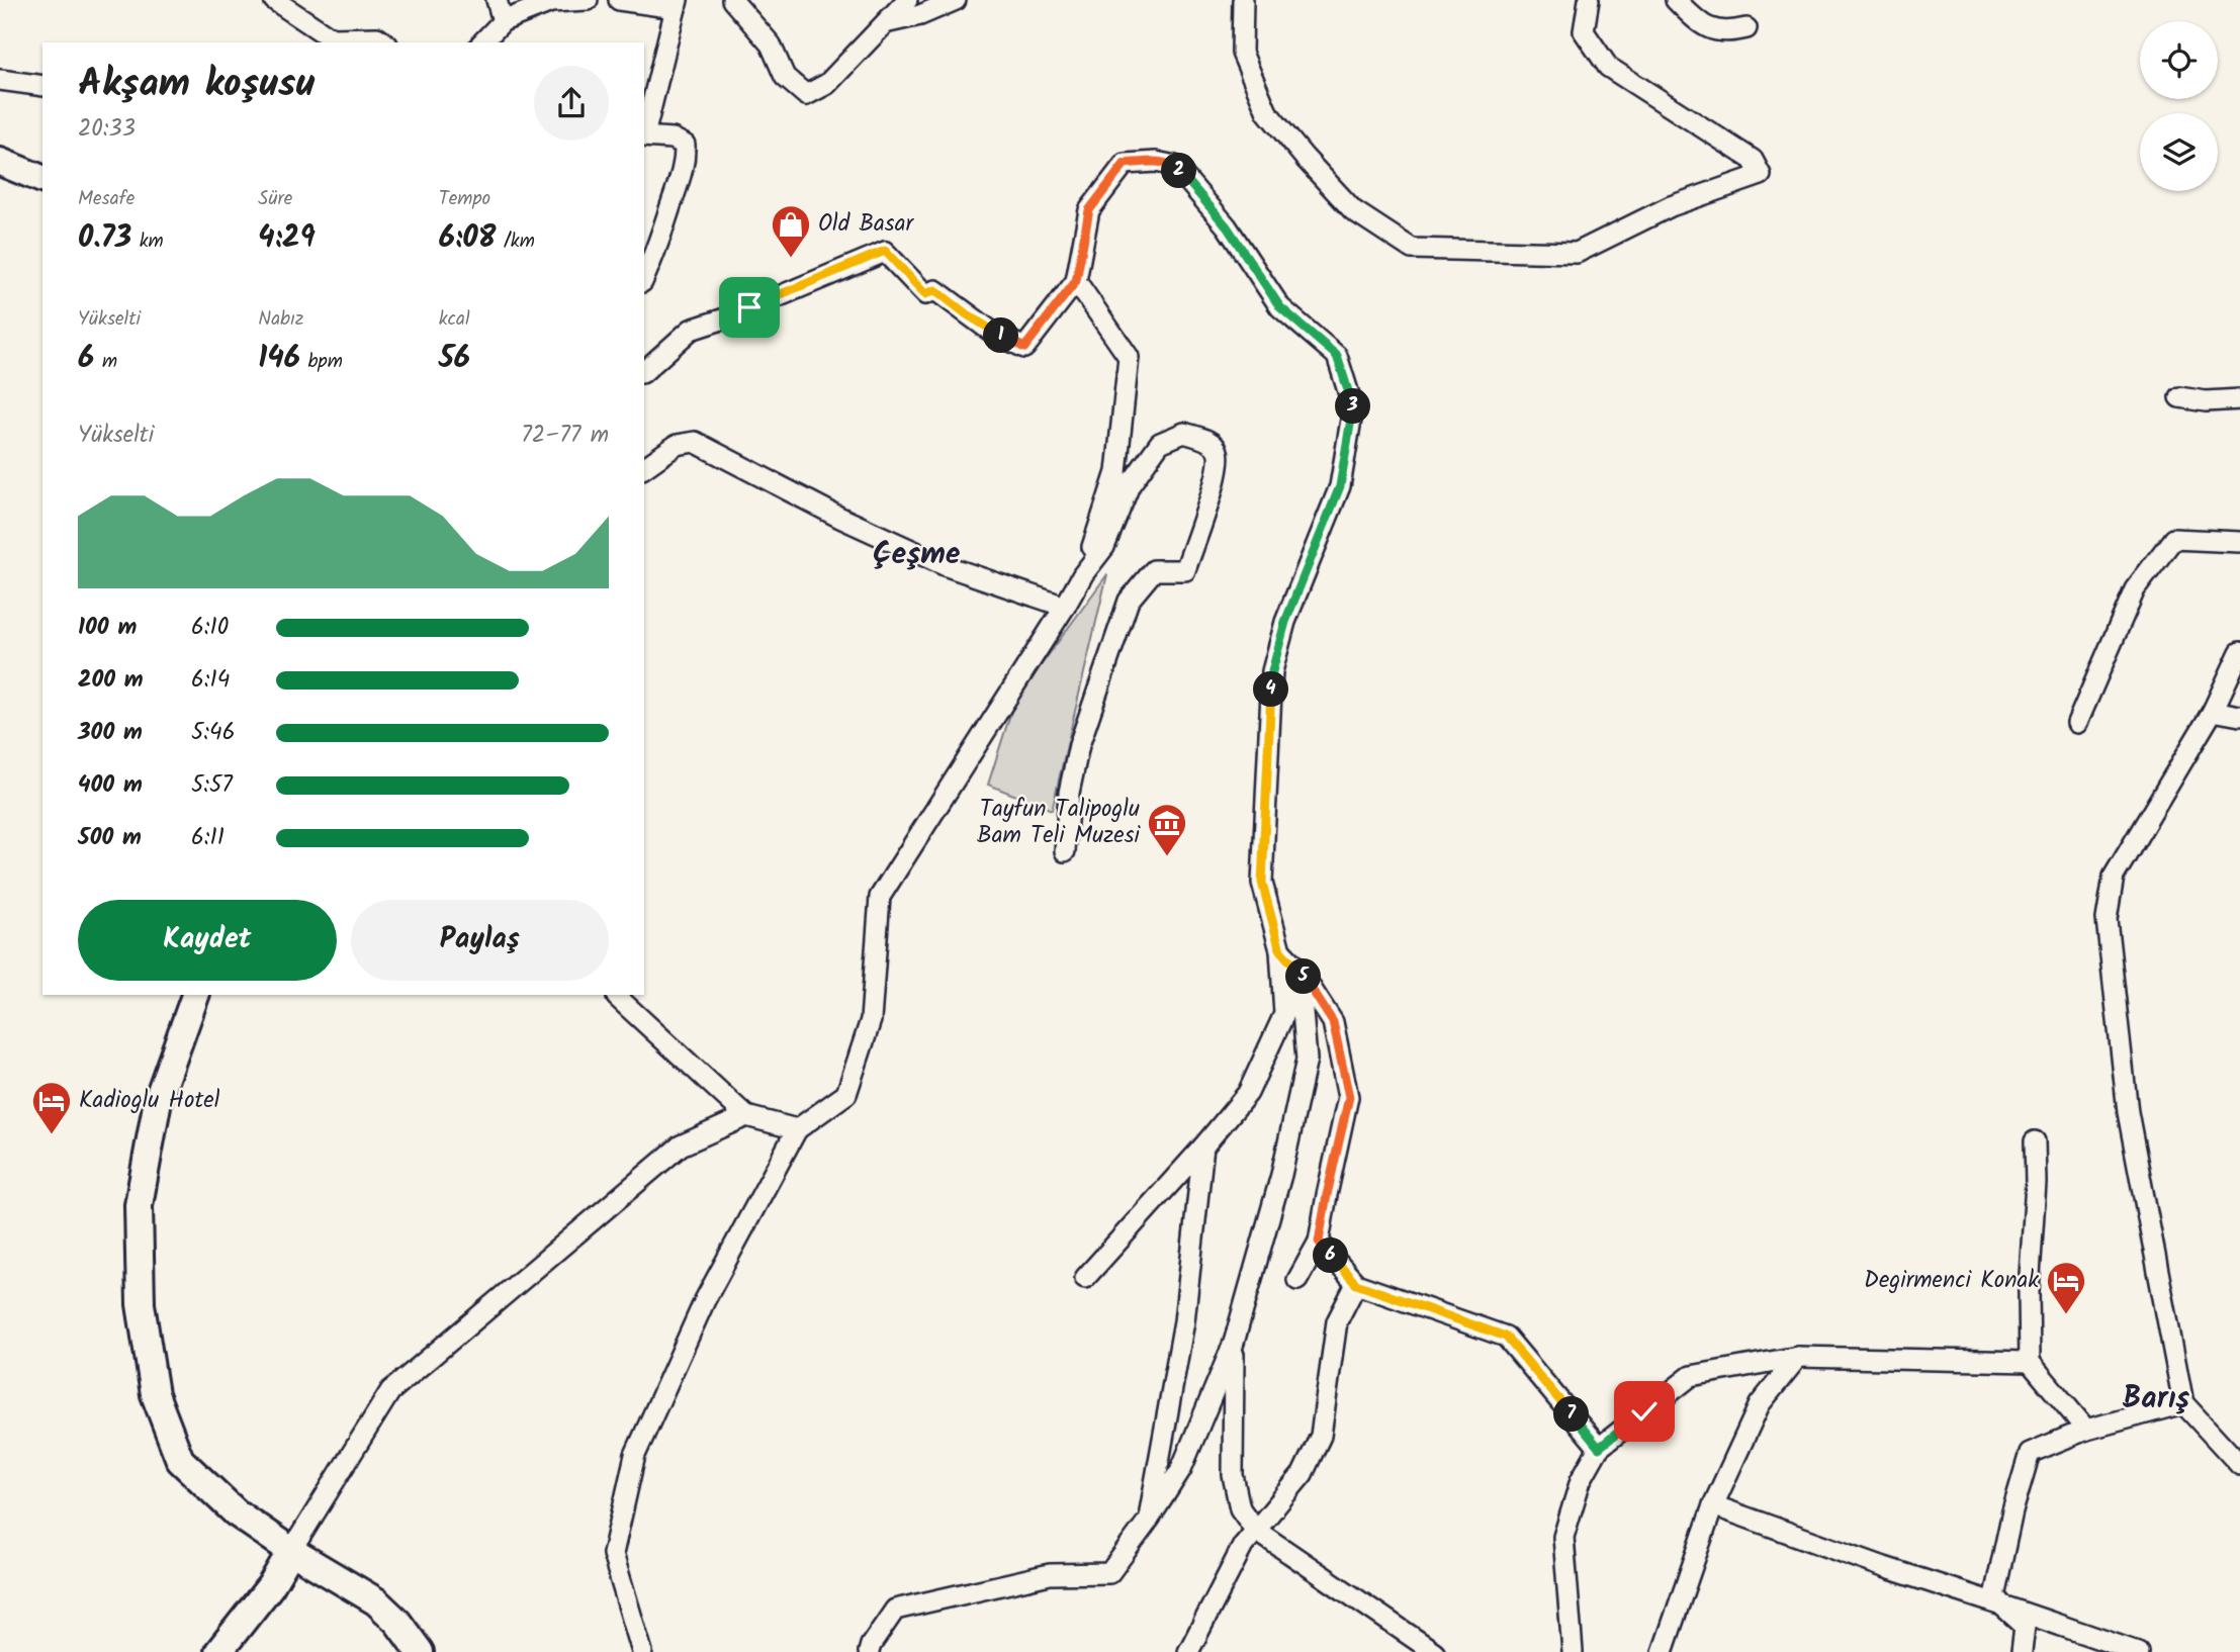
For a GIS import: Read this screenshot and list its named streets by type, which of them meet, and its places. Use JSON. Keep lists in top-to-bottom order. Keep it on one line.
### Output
{"districts":["Çeşme","Barış"],"places":{"shop":["Old Basar"],"museum":["Tayfun Talipoglu Bam Teli Muzesi"],"hotel":["Kadioglu Hotel","Degirmenci Konak"]},"page":{"heading":["Akşam koşusu","20:33"],"pins":["2","1","3","4","5","6","7"],"stats":[["Mesafe","0.73 km"],["Süre","4:29"],["Tempo","6:08 /km"],["Yükselti","6 m"],["Nabız","146 bpm"],["kcal","56"]],"chart":["Yükselti","72–77 m"],"list":[{"name":"100 m","note":"6:10"},{"name":"200 m","note":"6:14"},{"name":"300 m","note":"5:46"},{"name":"400 m","note":"5:57"},{"name":"500 m","note":"6:11"}],"buttons":["Kaydet","Paylaş"]}}
